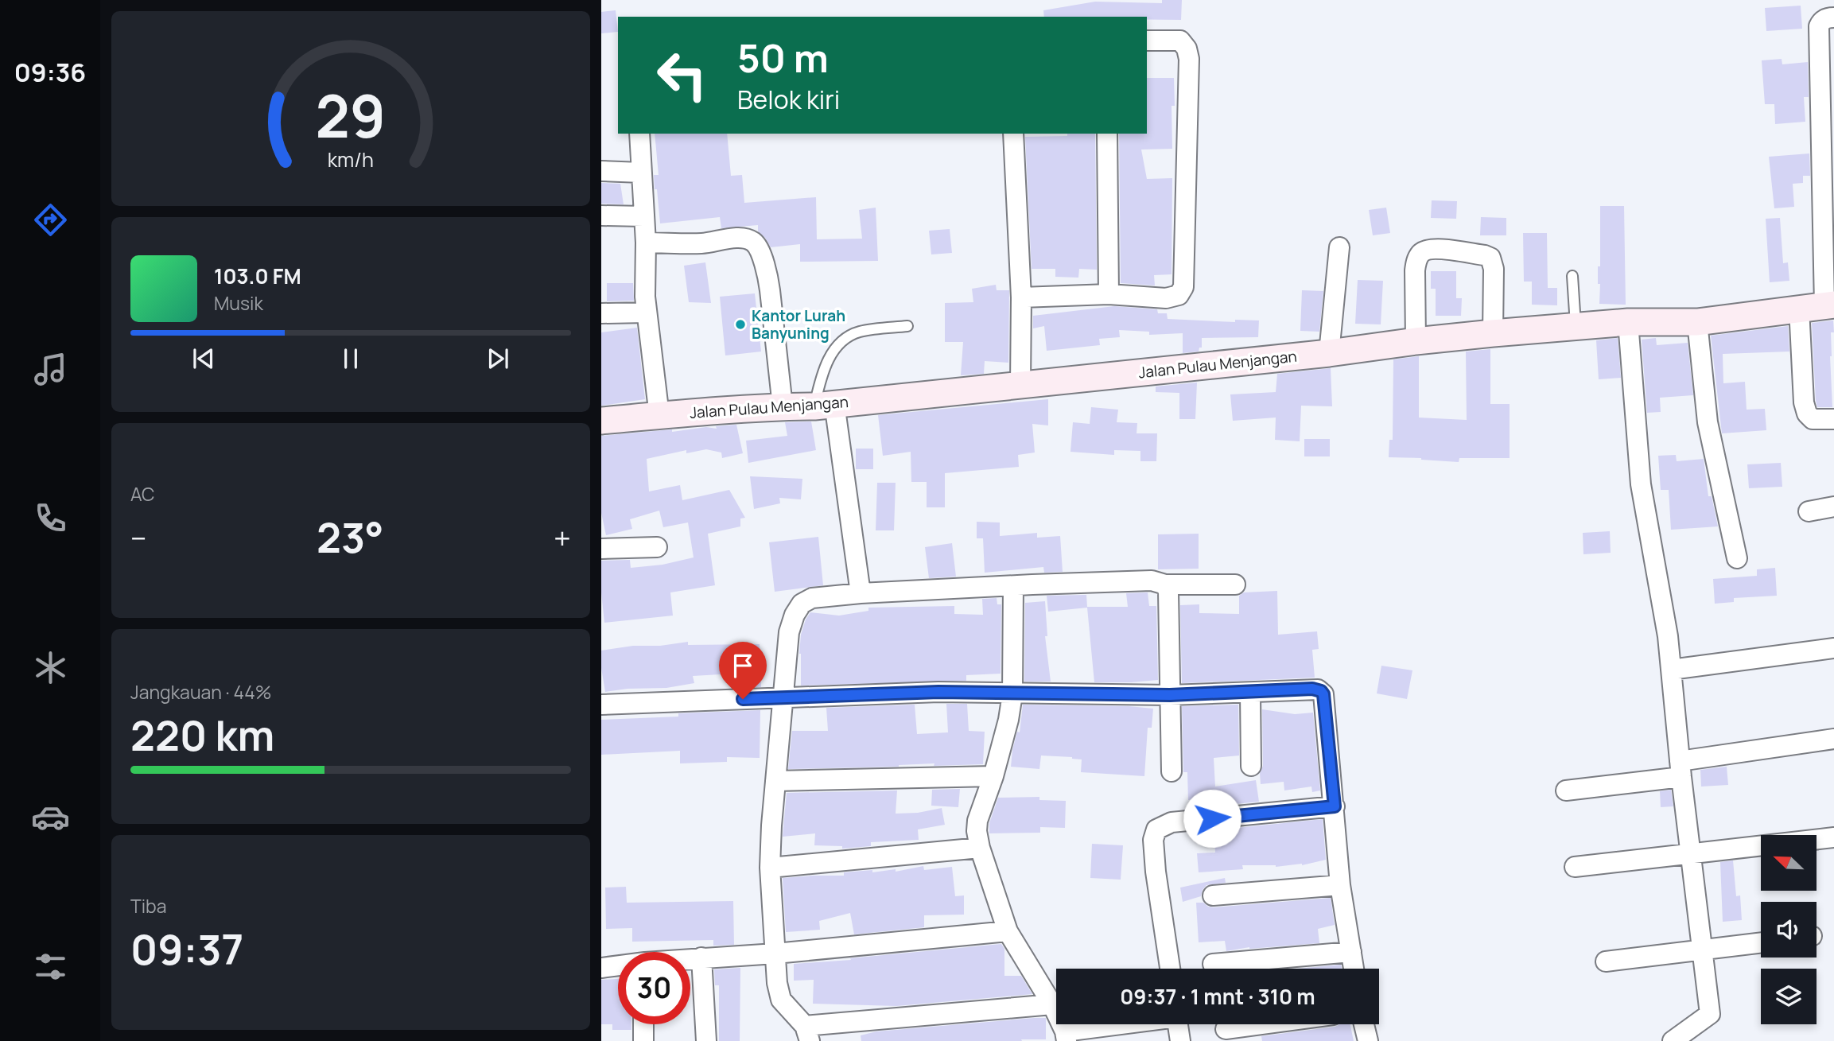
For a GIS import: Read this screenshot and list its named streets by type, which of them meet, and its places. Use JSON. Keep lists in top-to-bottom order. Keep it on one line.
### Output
{"streets":{"street":["Jalan Pulau Menjangan"]},"places":["Kantor Lurah Banyuning"],"north":"top left","page":{"tabs":"09:36","turn":["50 m","Belok kiri"],"song":["103.0 FM","Musik"],"tile":["AC",["Jangkauan · 44%","220 km"],["Tiba","09:37"]],"heat":["−","23°","+"],"limit":"30","trip":"09:37 · 1 mnt · 310 m","gauge":["29","km/h"]}}
